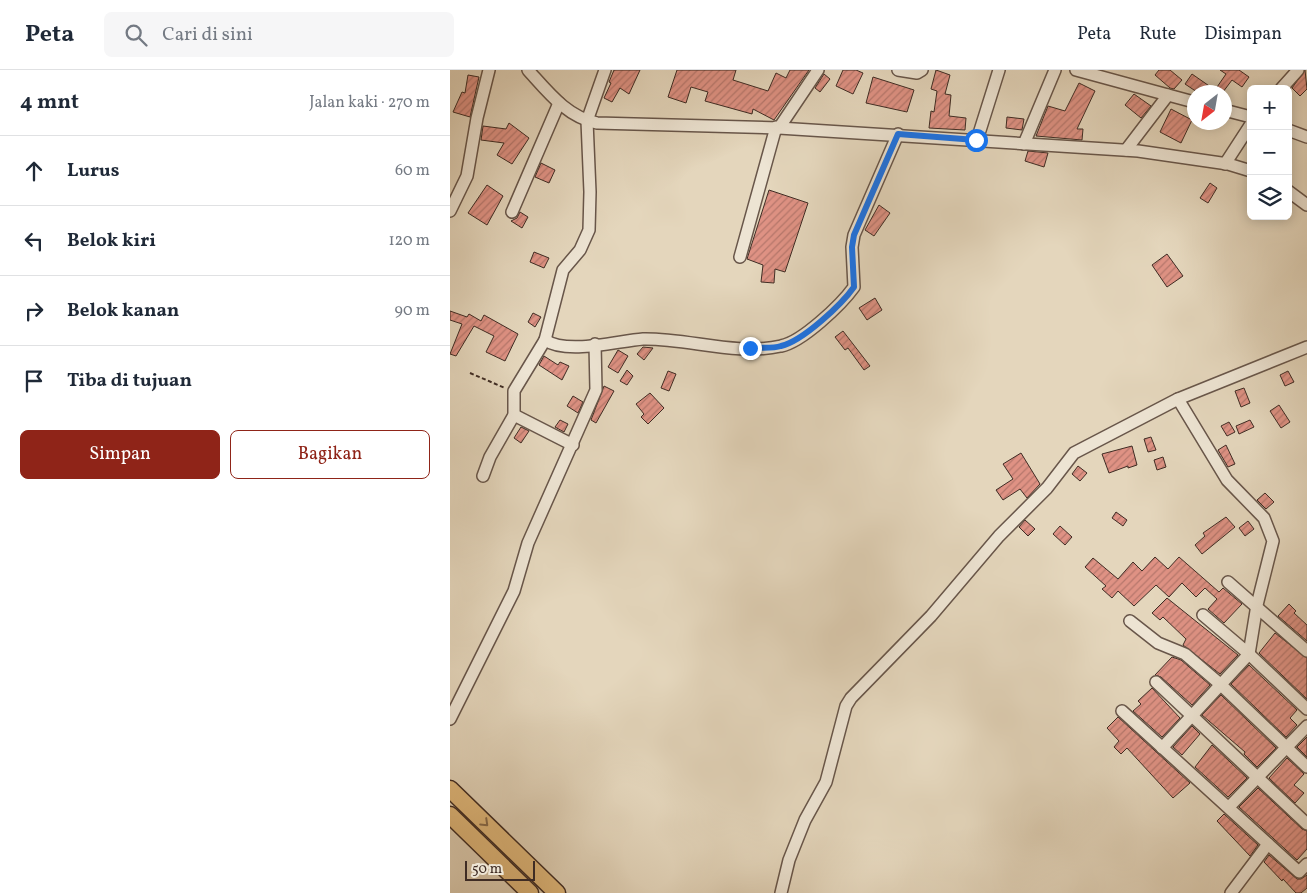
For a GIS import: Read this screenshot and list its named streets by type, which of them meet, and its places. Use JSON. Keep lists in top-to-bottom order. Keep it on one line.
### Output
{"scale_bar":"50 m","north":"bottom left","page":{"header":"Peta","search":"Cari di sini","nav":["Peta","Rute","Disimpan"],"heading":["4 mnt","Jalan kaki · 270 m"],"map_buttons":["+","−"],"list":[["Lurus","60 m"],["Belok kiri","120 m"],["Belok kanan","90 m"],"Tiba di tujuan"],"buttons":["Simpan","Bagikan"],"scale":"50 m"}}
